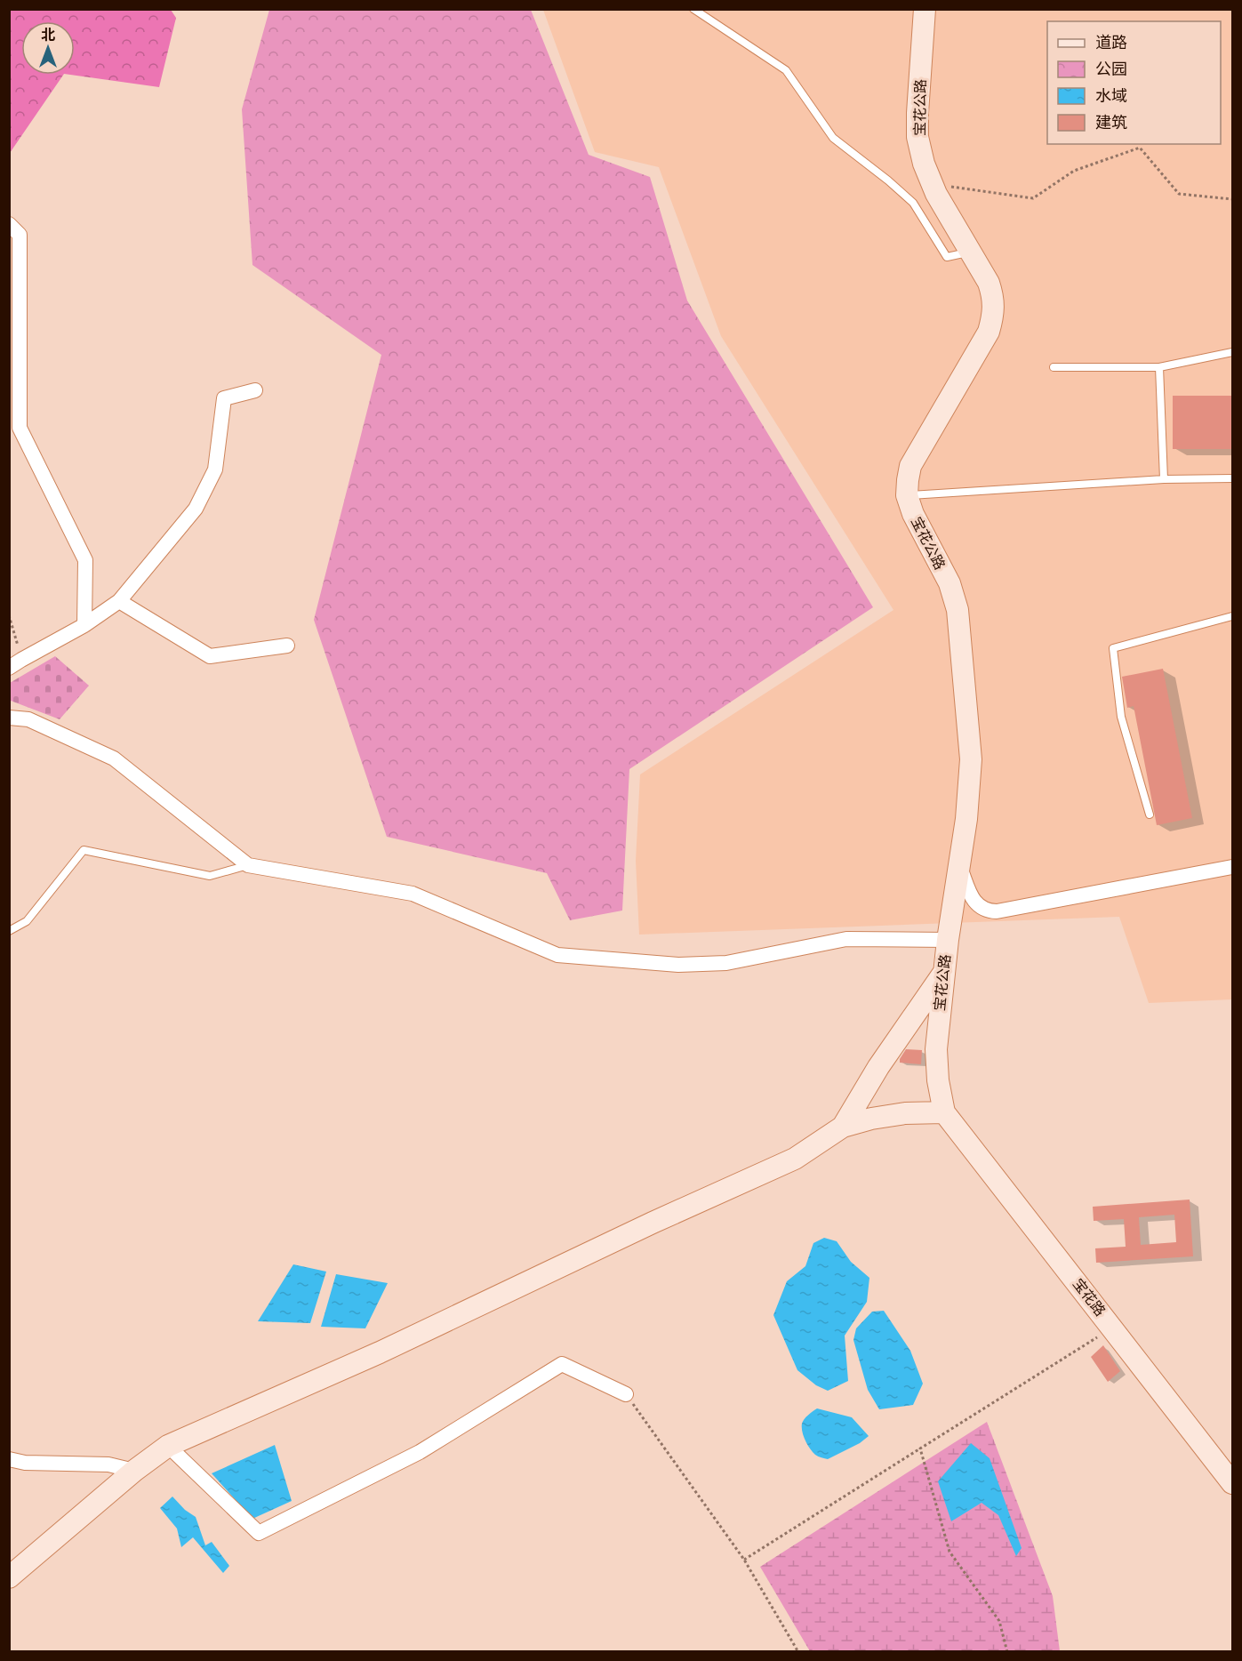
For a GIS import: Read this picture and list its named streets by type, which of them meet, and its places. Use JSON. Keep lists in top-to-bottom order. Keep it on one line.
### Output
{"streets":{"street":["宝花公路","宝花路"]},"crossings":[["宝花公路","宝花路"]],"legend":["道路","公园","水域","建筑"],"north":"top"}
